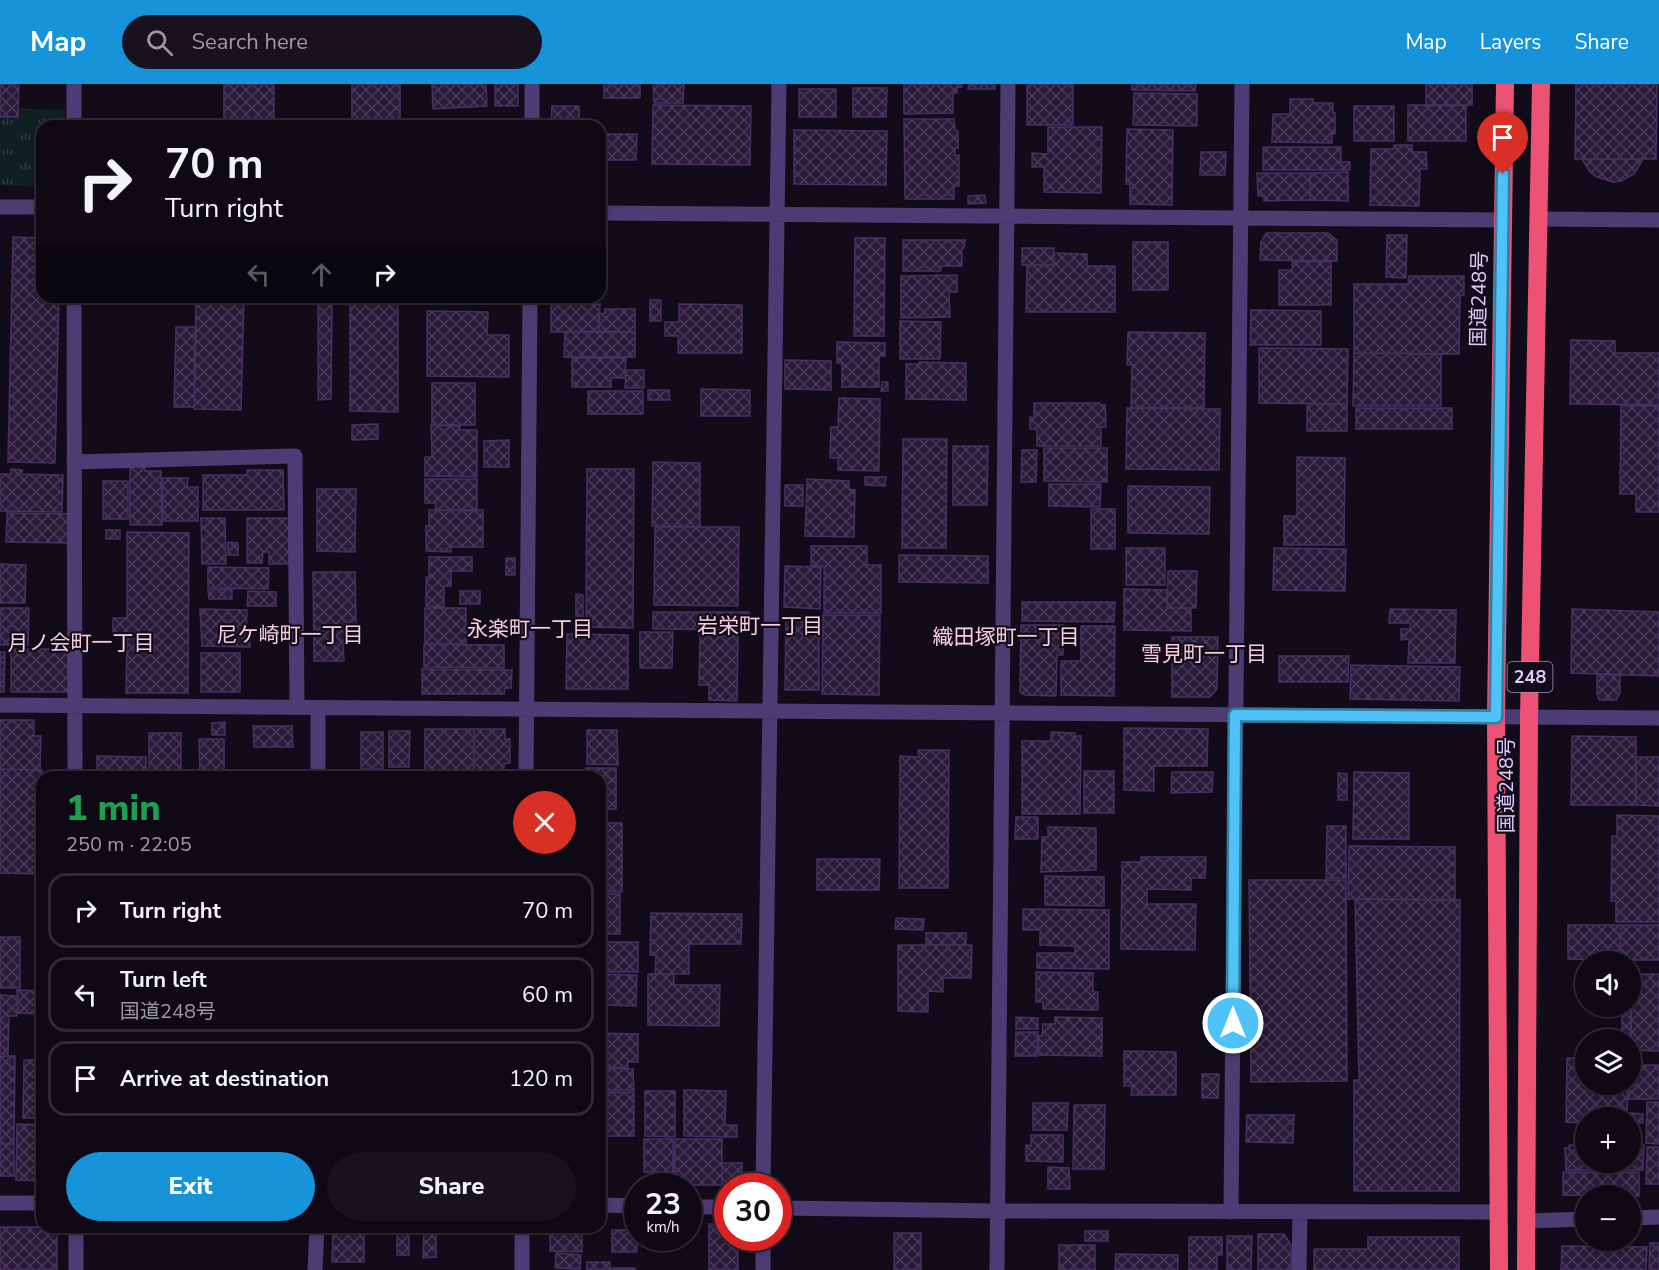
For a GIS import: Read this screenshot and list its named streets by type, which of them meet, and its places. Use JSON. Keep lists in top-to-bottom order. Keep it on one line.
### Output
{"streets":{"highway":["国道248号","248"]},"districts":["岩栄町一丁目","永楽町一丁目","尼ケ崎町一丁目","織田塚町一丁目","月ノ会町一丁目","雪見町一丁目"],"page":{"header":"Map","search":"Search here","nav":["Map","Layers","Share"],"turn":["70 m","Turn right"],"heading":["1 min","250 m · 22:05"],"list":[{"name":"Turn right","value":"70 m"},{"name":"Turn left","note":"国道248号","value":"60 m"},{"name":"Arrive at destination","value":"120 m"}],"map_buttons":["+","−"],"buttons":["Exit","Share"],"speed":"23 km/h","limit":"30"}}
